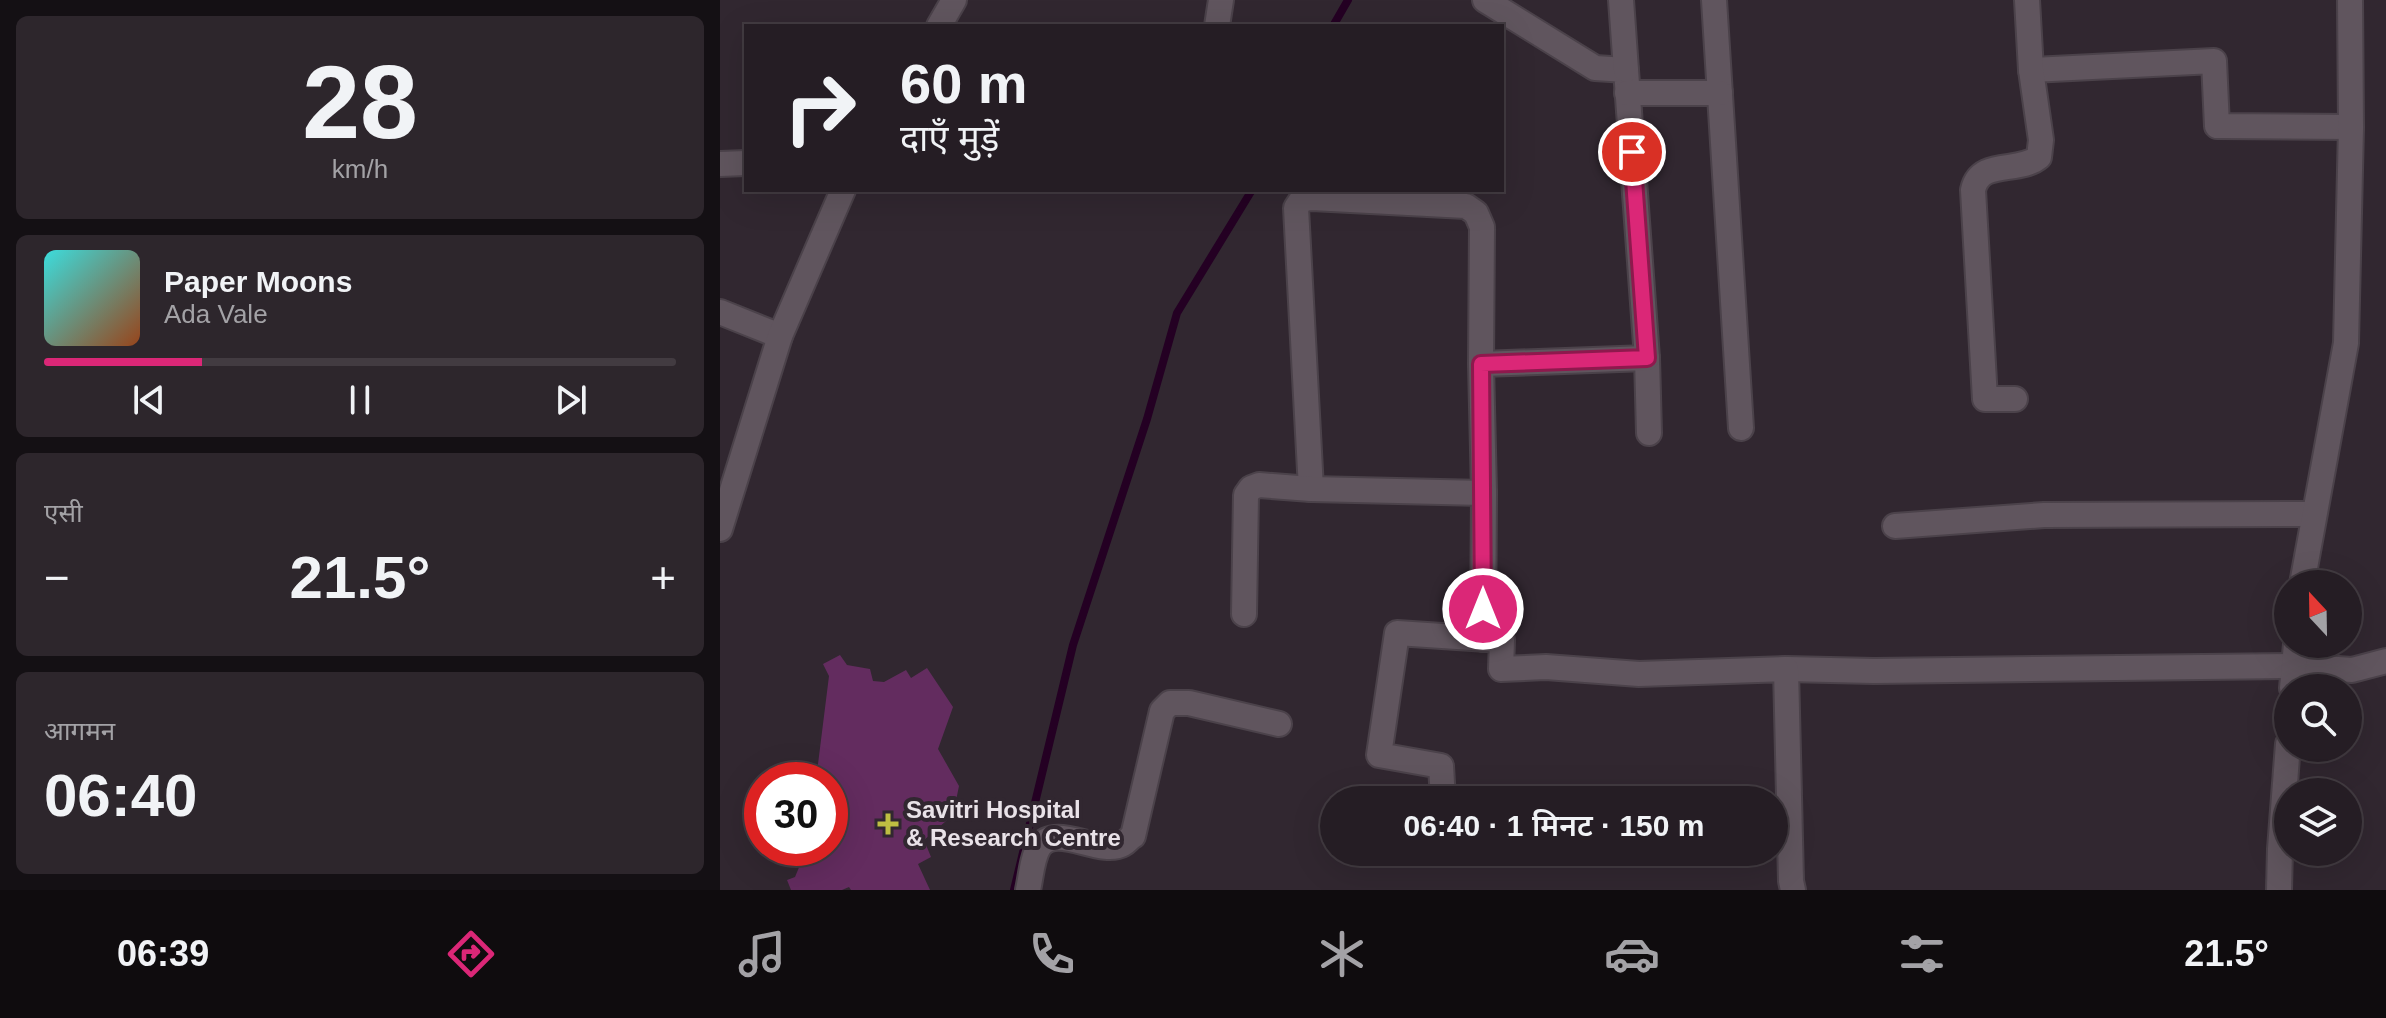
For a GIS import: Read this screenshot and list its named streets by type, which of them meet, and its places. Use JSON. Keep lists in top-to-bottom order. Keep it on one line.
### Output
{"places":{"health":["Savitri Hospital & Research Centre"]},"north":"top","page":{"tile":[["28","km/h"],"एसी",["आगमन","06:40"]],"turn":["60 m","दाएँ मुड़ें"],"song":["Paper Moons","Ada Vale"],"heat":["−","21.5°","+"],"limit":"30","trip":"06:40 · 1 मिनट · 150 m","tabs":["06:39","21.5°"]}}
